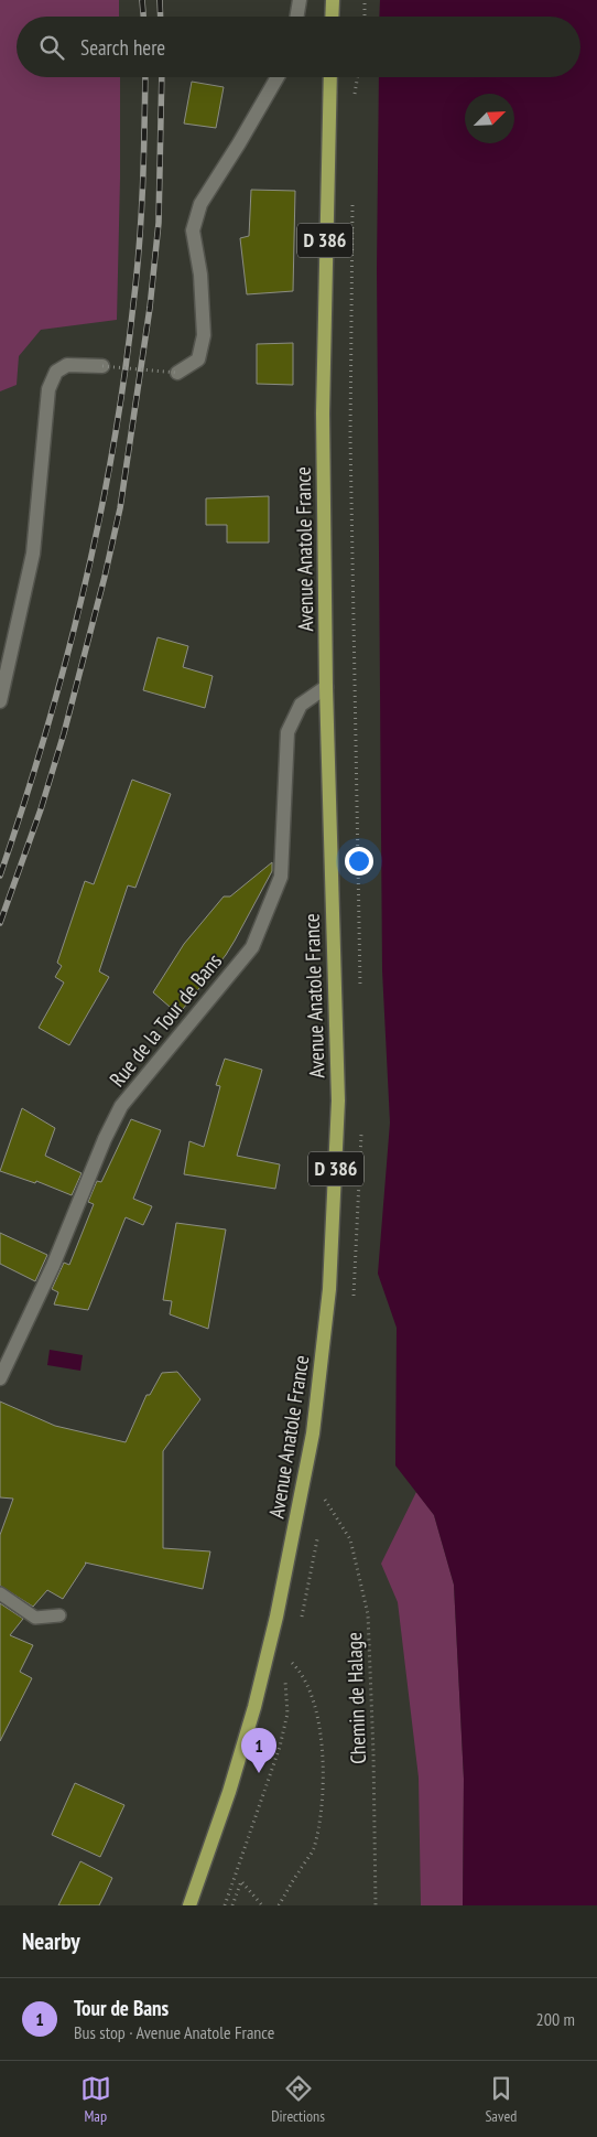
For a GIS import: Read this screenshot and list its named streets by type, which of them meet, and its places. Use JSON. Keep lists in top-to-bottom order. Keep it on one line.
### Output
{"streets":{"main road":["D 386","Avenue Anatole France"],"street":["Rue de la Tour de Bans"],"path":["Chemin de Halage"]},"crossings":[["Avenue Anatole France","Rue de la Tour de Bans"]],"north":"top right","page":{"search":"Search here","pins":"1","heading":"Nearby","list":[{"mark":"1","name":"Tour de Bans","note":"Bus stop · Avenue Anatole France","value":"200 m"}],"nav":["Map","Directions","Saved"]}}
